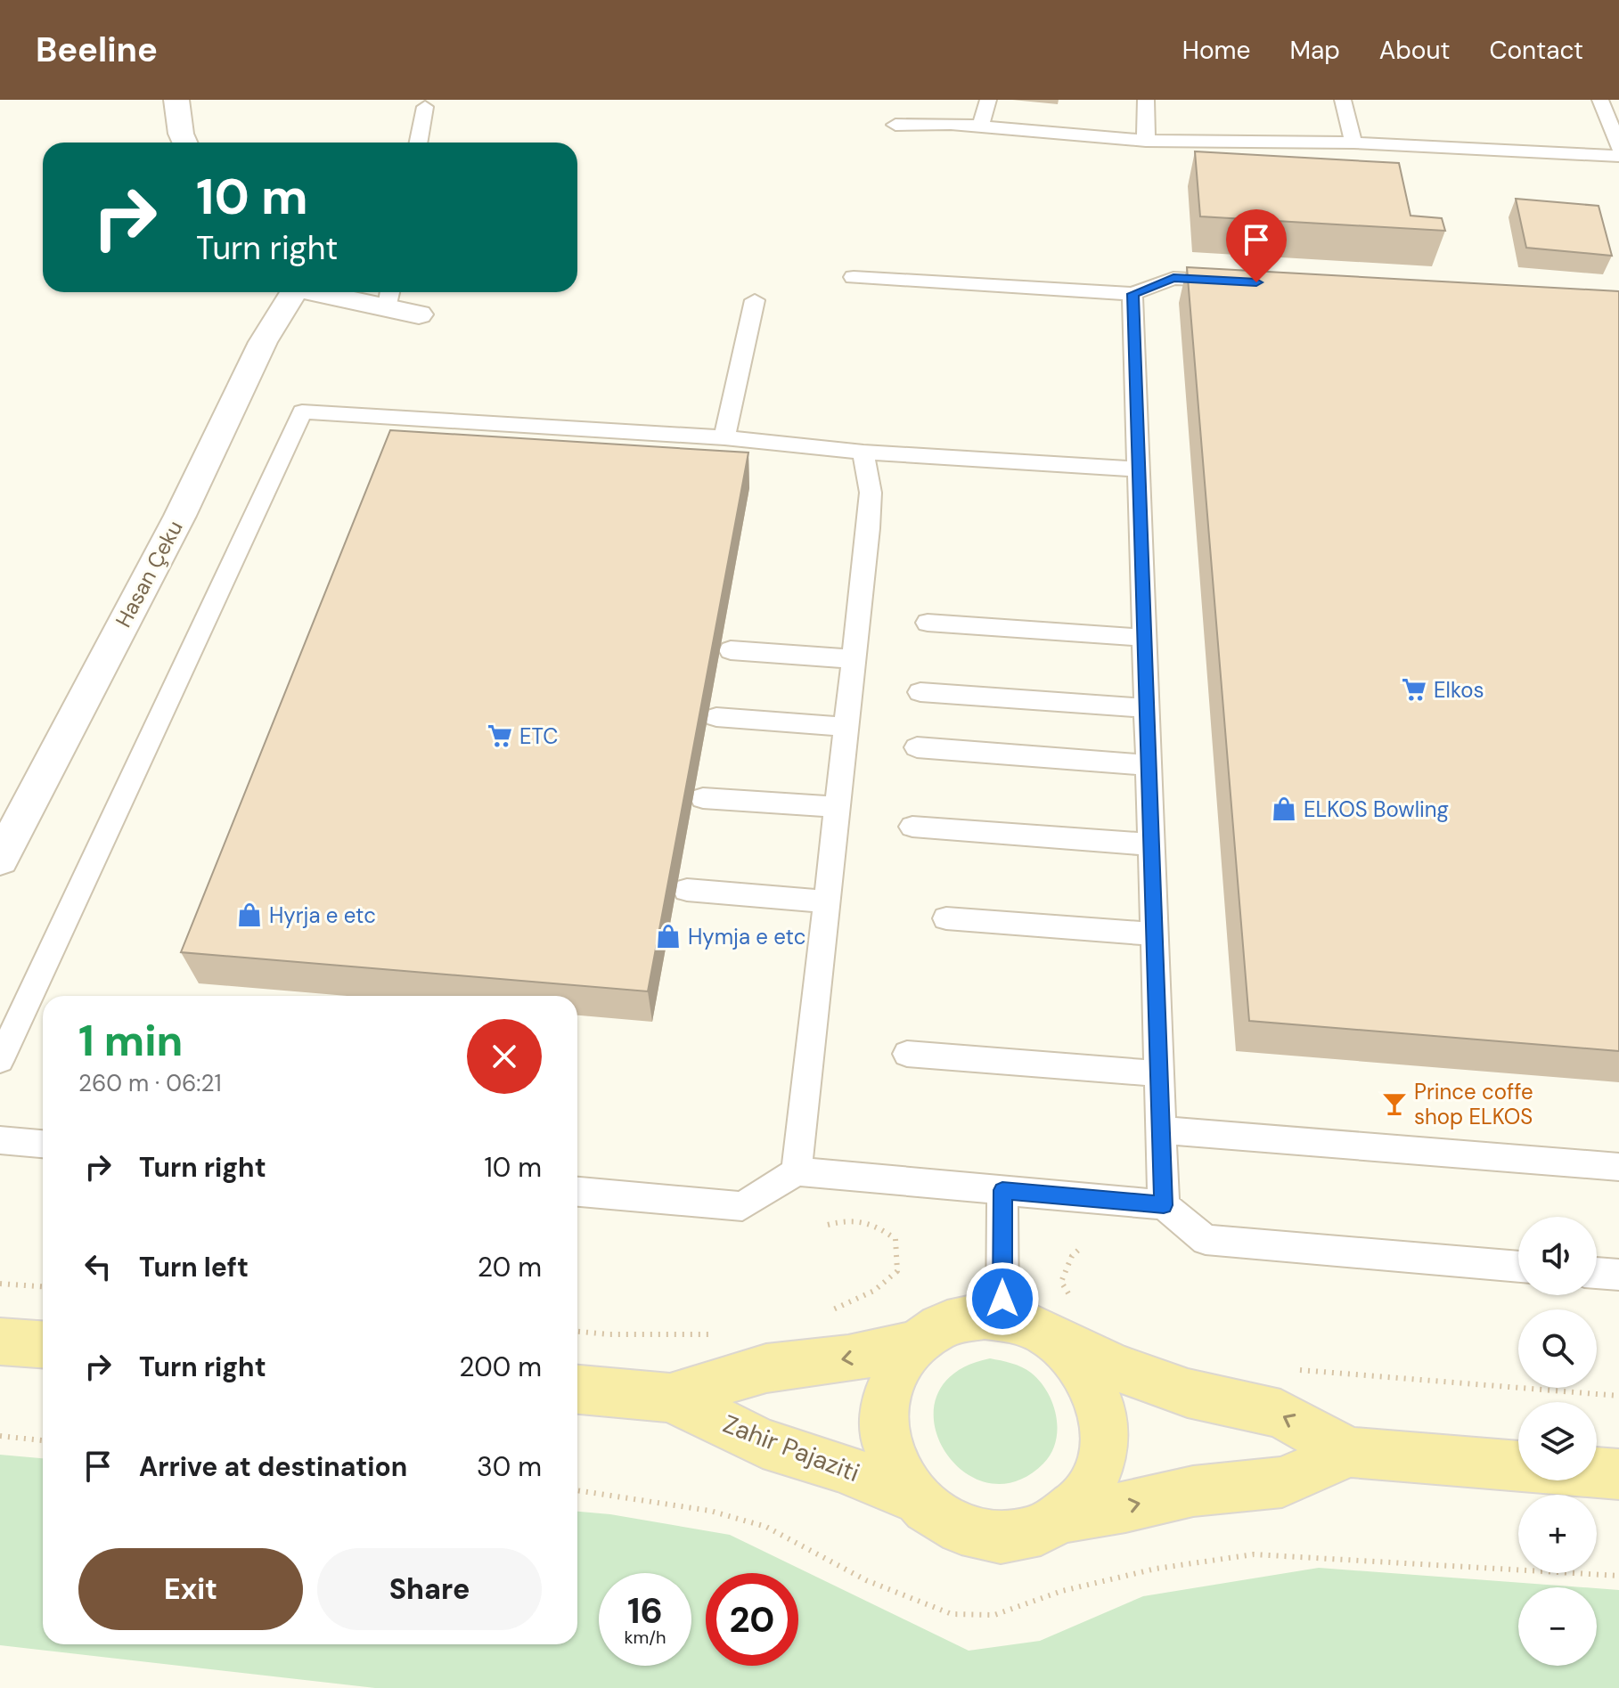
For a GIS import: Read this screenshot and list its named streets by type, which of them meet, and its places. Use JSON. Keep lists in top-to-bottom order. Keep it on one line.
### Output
{"streets":{"main road":["Zahir Pajaziti"],"street":["Hasan Çeku"]},"one_way":["Zahir Pajaziti"],"places":{"supermarket":["Elkos","ETC"],"shop":["ELKOS Bowling","Hyrja e etc","Hymja e etc"],"bar":["Prince coffe shop ELKOS"]},"page":{"header":"Beeline","nav":["Home","Map","About","Contact"],"turn":["10 m","Turn right"],"heading":["1 min","260 m · 06:21"],"list":[{"name":"Turn right","value":"10 m"},{"name":"Turn left","value":"20 m"},{"name":"Turn right","value":"200 m"},{"name":"Arrive at destination","value":"30 m"}],"map_buttons":["+","−"],"buttons":["Exit","Share"],"speed":"16 km/h","limit":"20"}}
